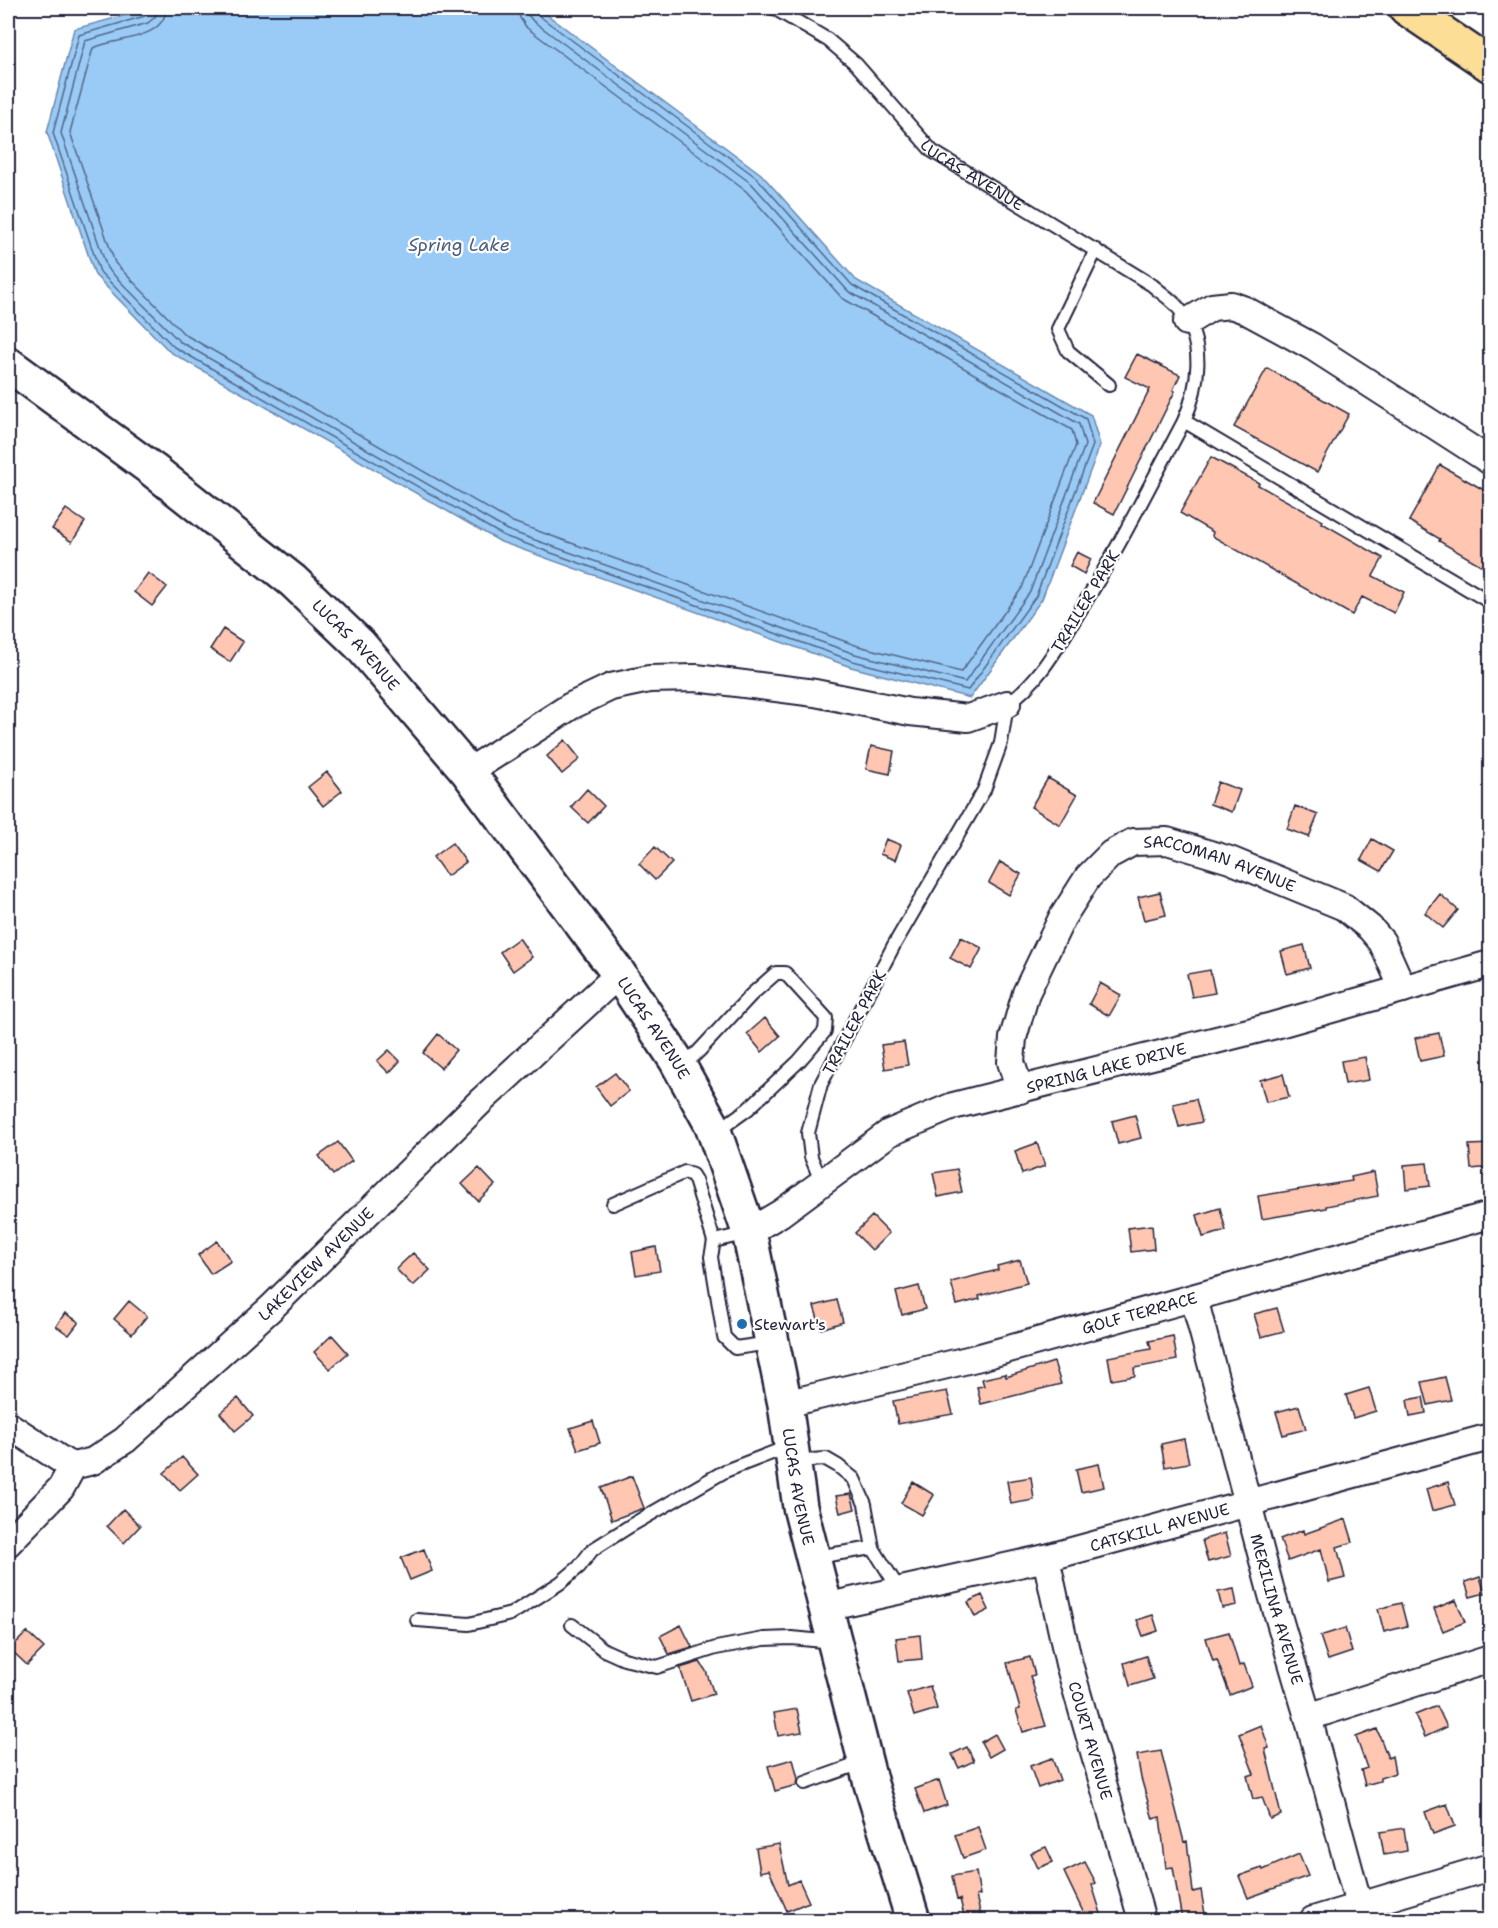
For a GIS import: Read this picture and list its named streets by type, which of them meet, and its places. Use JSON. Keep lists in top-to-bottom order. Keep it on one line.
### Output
{"streets":{"street":["LUCAS AVENUE","SACCOMAN AVENUE","SPRING LAKE DRIVE","LAKEVIEW AVENUE","GOLF TERRACE","CATSKILL AVENUE","MERILINA AVENUE","COURT AVENUE"],"lane":["TRAILER PARK"]},"crossings":[["LUCAS AVENUE","TRAILER PARK"],["LUCAS AVENUE","SPRING LAKE DRIVE"],["LUCAS AVENUE","LAKEVIEW AVENUE"],["LUCAS AVENUE","GOLF TERRACE"],["LUCAS AVENUE","CATSKILL AVENUE"],["TRAILER PARK","SPRING LAKE DRIVE"],["SACCOMAN AVENUE","SPRING LAKE DRIVE"],["GOLF TERRACE","MERILINA AVENUE"],["CATSKILL AVENUE","MERILINA AVENUE"],["CATSKILL AVENUE","COURT AVENUE"]],"water":["Spring Lake"],"places":["Stewart's"]}
